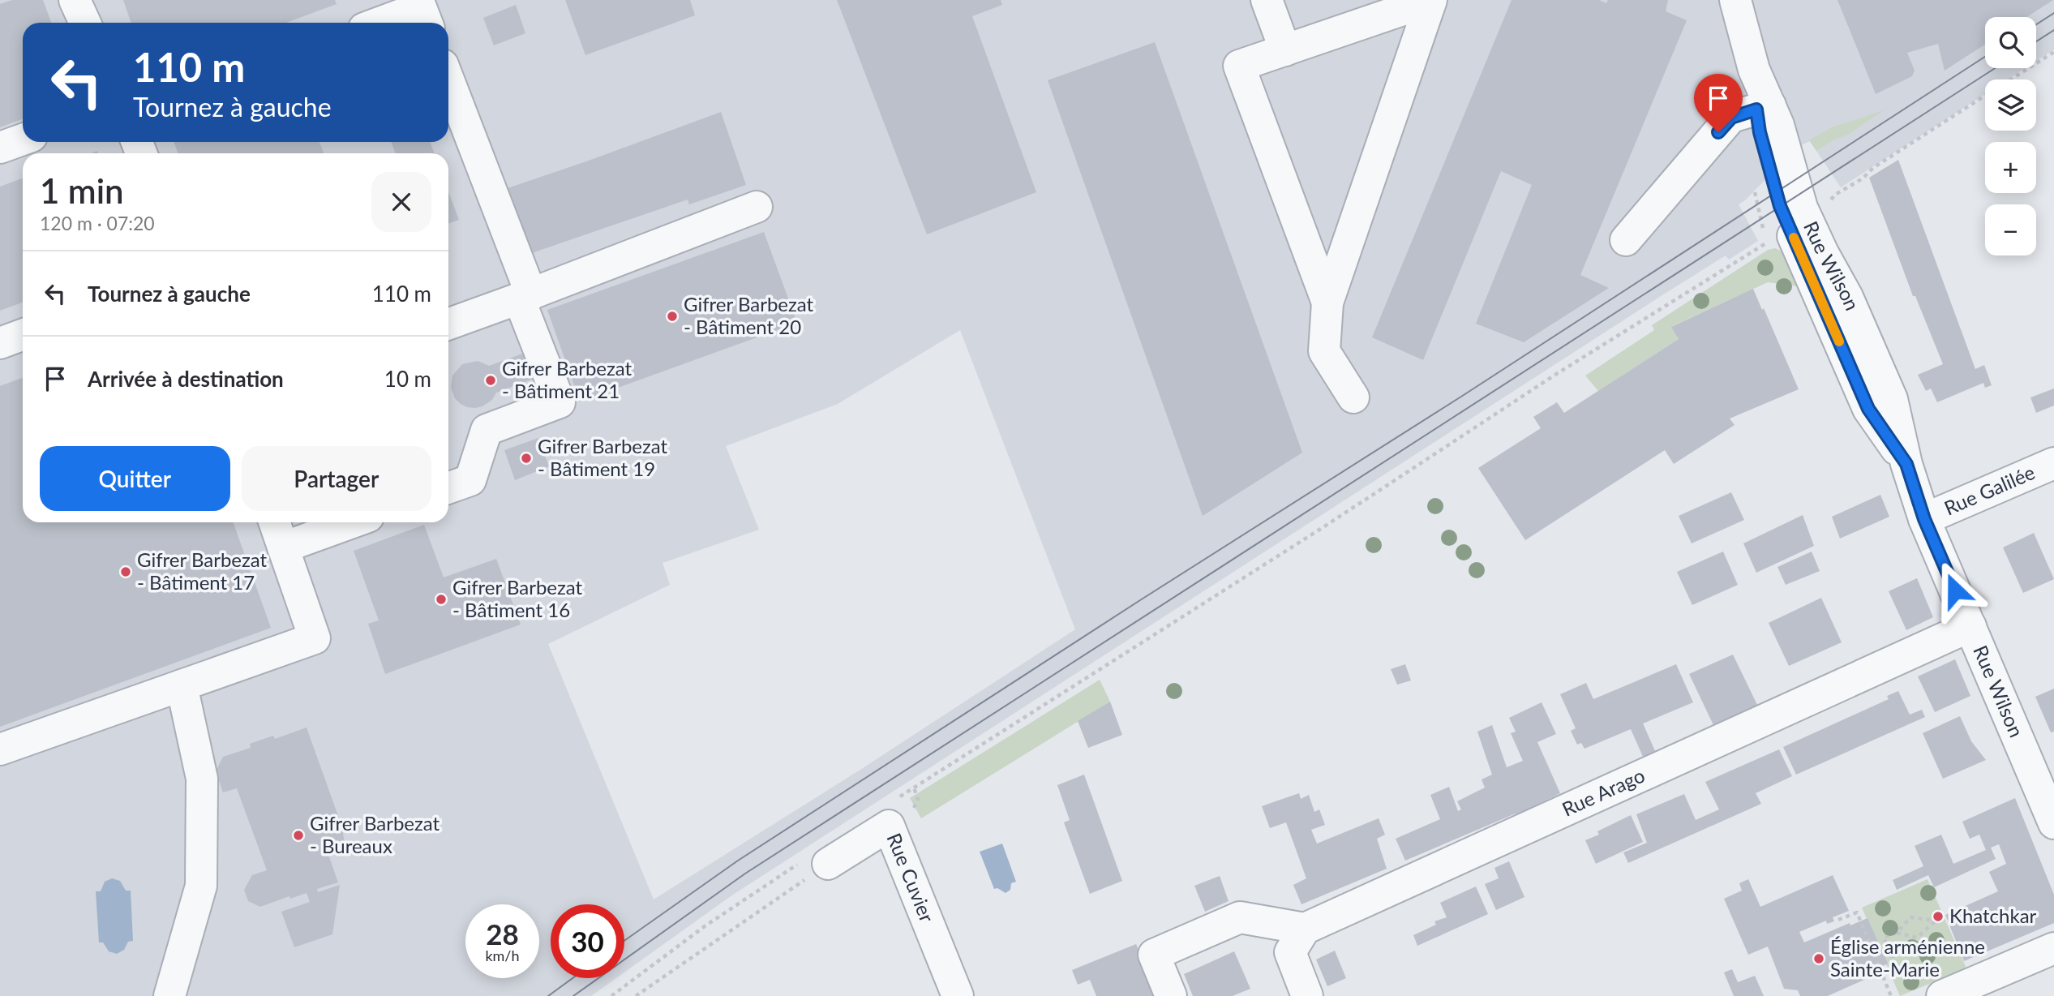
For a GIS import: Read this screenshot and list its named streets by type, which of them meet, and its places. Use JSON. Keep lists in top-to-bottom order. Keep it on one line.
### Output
{"streets":{"street":["Rue Wilson","Rue Galilée","Rue Arago","Rue Cuvier"]},"crossings":[["Rue Wilson","Rue Galilée"],["Rue Wilson","Rue Arago"]],"places":["Gifrer Barbezat - Bâtiment 20","Gifrer Barbezat - Bâtiment 21","Gifrer Barbezat - Bâtiment 19","Gifrer Barbezat - Bâtiment 17","Gifrer Barbezat - Bâtiment 16","Gifrer Barbezat - Bureaux","Khatchkar","Église arménienne Sainte-Marie"],"page":{"map_buttons":["+","−"],"turn":["110 m","Tournez à gauche"],"heading":["1 min","120 m · 07:20"],"list":[{"name":"Tournez à gauche","value":"110 m"},{"name":"Arrivée à destination","value":"10 m"}],"buttons":["Quitter","Partager"],"speed":"28 km/h","limit":"30"}}
